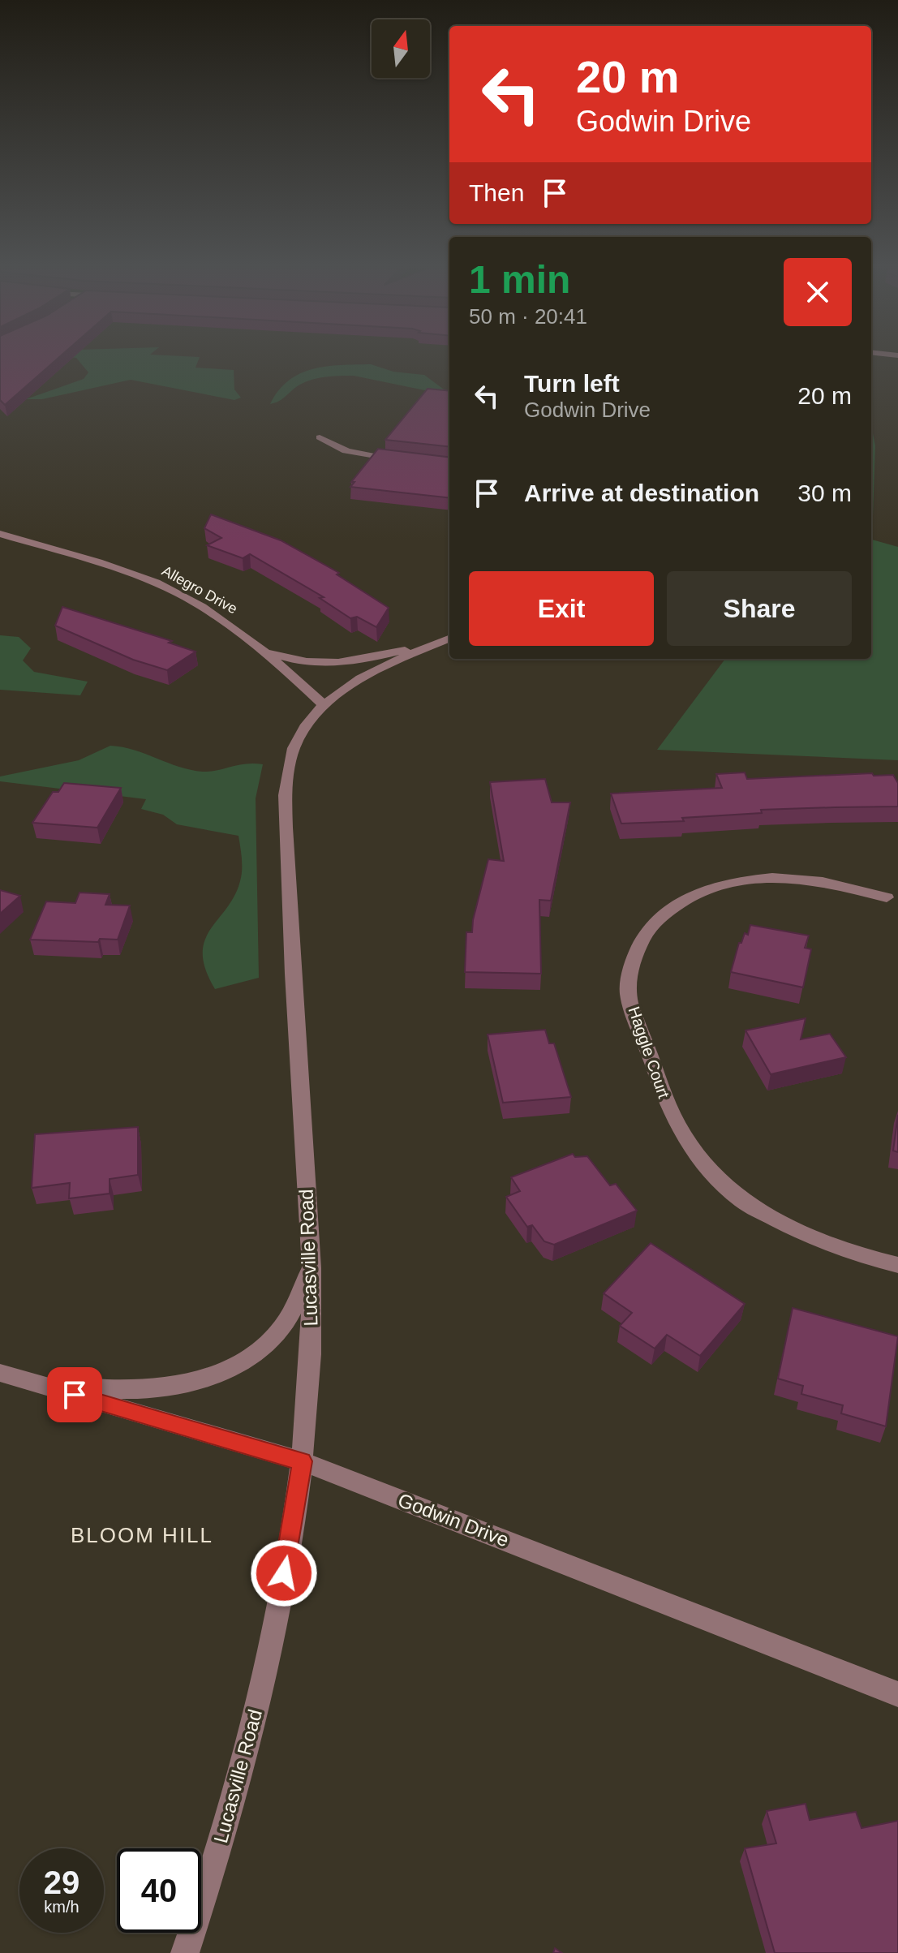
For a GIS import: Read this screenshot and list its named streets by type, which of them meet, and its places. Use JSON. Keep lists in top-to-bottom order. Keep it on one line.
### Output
{"streets":{"street":["Allegro Drive","Haggle Court","Lucasville Road","Godwin Drive"]},"crossings":[["Allegro Drive","Lucasville Road"],["Lucasville Road","Godwin Drive"]],"districts":["BLOOM HILL"],"north":"top","page":{"turn":["20 m","Godwin Drive"],"then":"Then","heading":["1 min","50 m · 20:41"],"list":[{"name":"Turn left","note":"Godwin Drive","value":"20 m"},{"name":"Arrive at destination","value":"30 m"}],"buttons":["Exit","Share"],"speed":"29 km/h","limit":"40"}}
